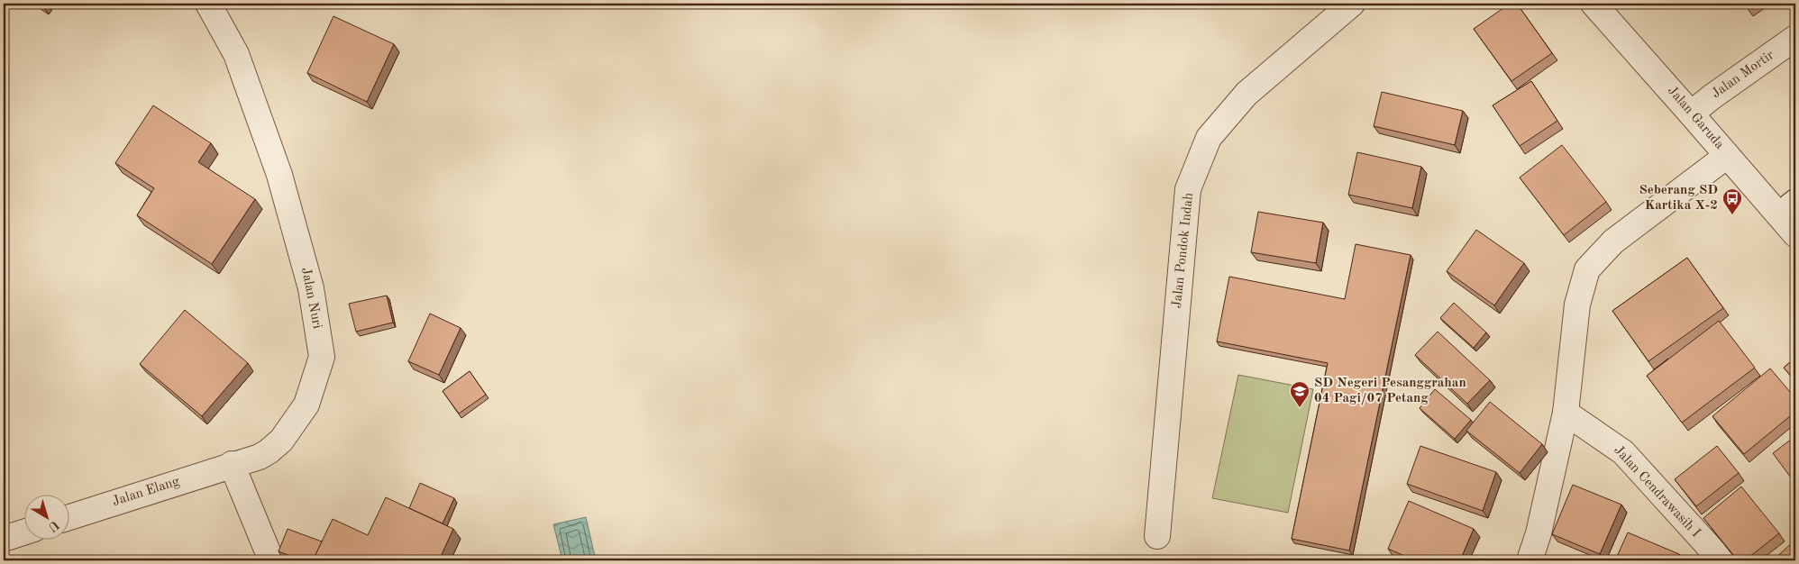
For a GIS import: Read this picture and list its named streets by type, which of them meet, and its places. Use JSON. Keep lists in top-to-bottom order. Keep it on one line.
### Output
{"streets":{"street":["Jalan Mortir","Jalan Garuda","Jalan Pondok Indah","Jalan Nuri","Jalan Elang","Jalan Cendrawasih I"]},"crossings":[["Jalan Mortir","Jalan Garuda"],["Jalan Nuri","Jalan Elang"]],"places":{"bus stop":["Seberang SD Kartika X-2"],"school or university":["SD Negeri Pesanggrahan 04 Pagi/07 Petang"]},"north":"bottom right"}
